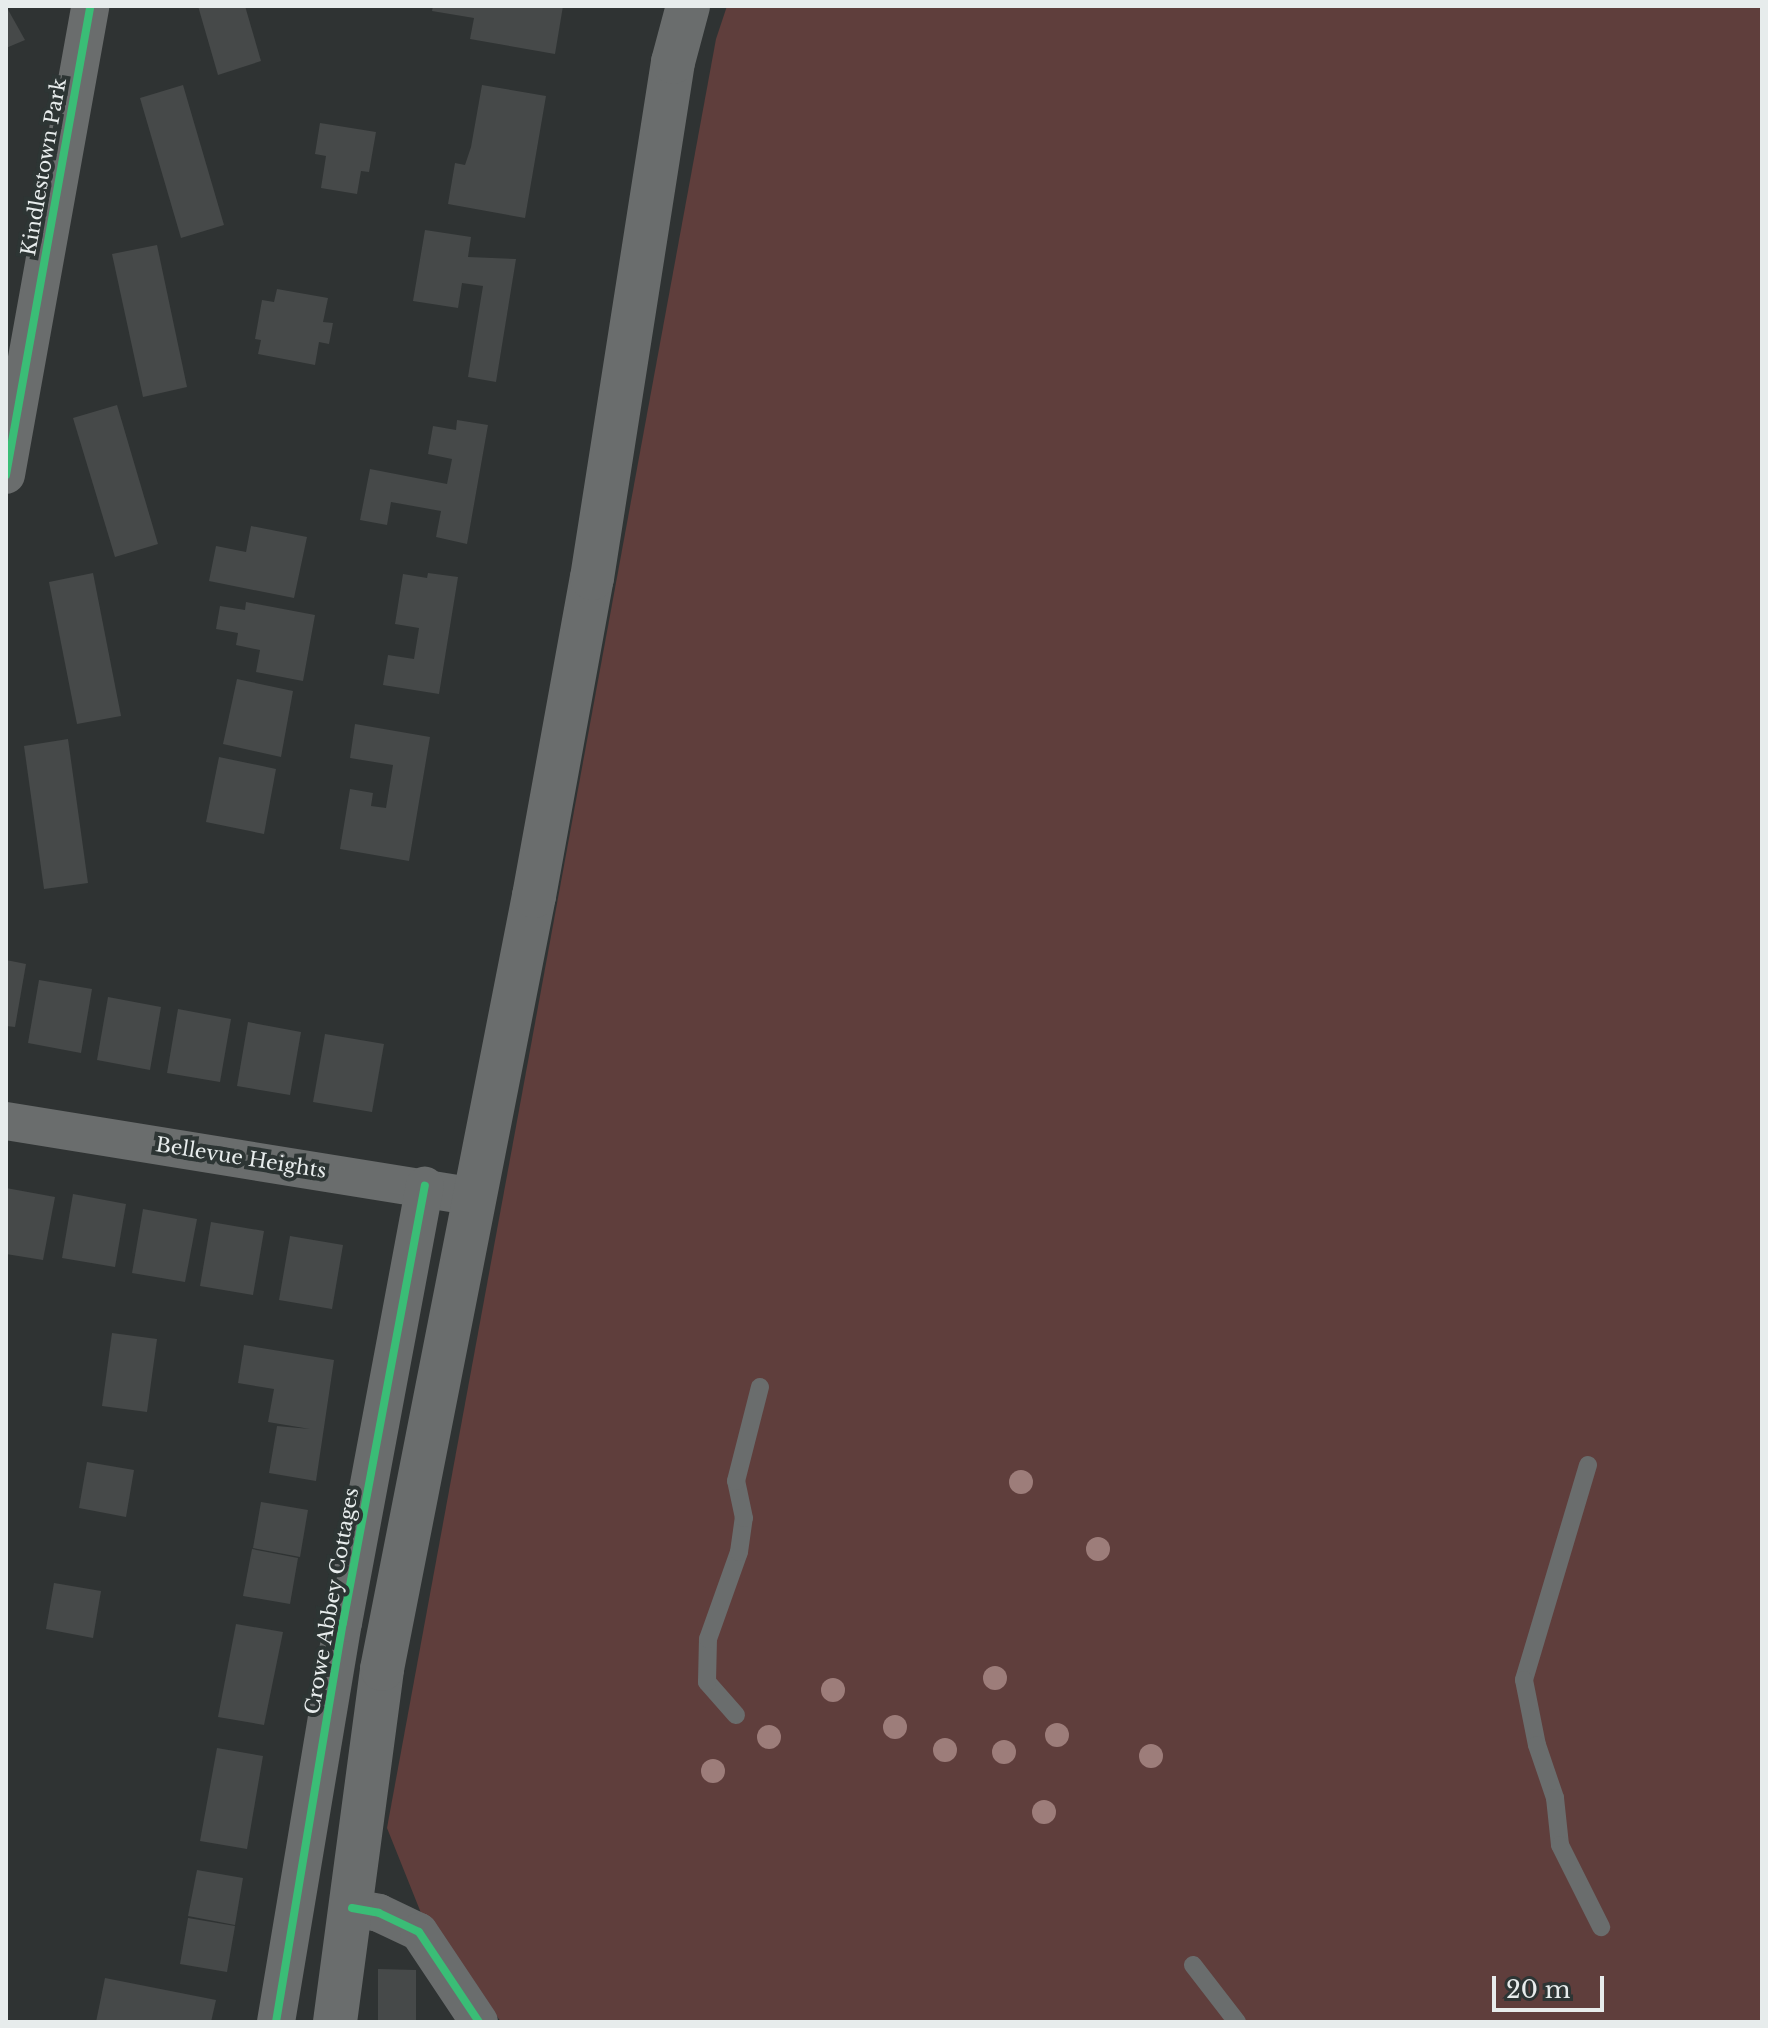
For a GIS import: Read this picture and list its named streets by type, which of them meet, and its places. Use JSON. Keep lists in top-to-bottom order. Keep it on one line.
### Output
{"streets":{"street":["Kindlestown Park","Bellevue Heights","Crowe Abbey Cottages"]},"crossings":[["Bellevue Heights","Crowe Abbey Cottages"]],"scale_bar":"20 m"}
